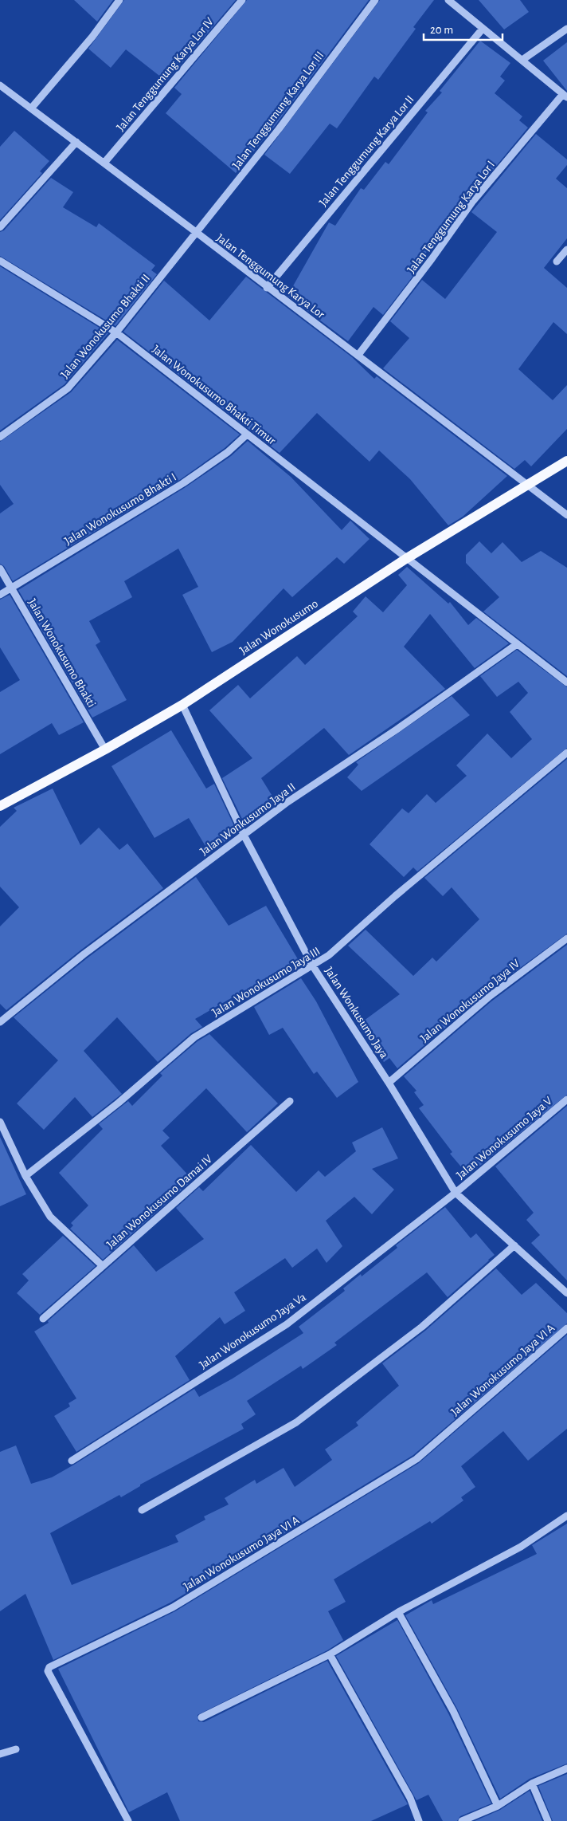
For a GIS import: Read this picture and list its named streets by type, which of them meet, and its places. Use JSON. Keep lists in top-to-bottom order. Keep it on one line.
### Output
{"streets":{"main road":["Jalan Wonokusumo"],"street":["Jalan Tenggumung Karya Lor IV","Jalan Tenggumung Karya Lor III","Jalan Tenggumung Karya Lor II","Jalan Tenggumung Karya Lor I","Jalan Tenggumung Karya Lor","Jalan Wonokusumo Bhakti II","Jalan Wonokusumo Bhakti Timur","Jalan Wonokusumo Bhakti I","Jalan Wonokusumo Bhakti","Jalan Wonkusumo Jaya II","Jalan Wonokusumo Jaya III","Jalan Wonokusumo Jaya IV","Jalan Wonkusumo Jaya","Jalan Wonokusumo Jaya V","Jalan Wonokusumo Damai IV","Jalan Wonokusumo Jaya Va","Jalan Wonokusumo Jaya VI A"]},"crossings":[["Jalan Tenggumung Karya Lor IV","Jalan Tenggumung Karya Lor"],["Jalan Tenggumung Karya Lor III","Jalan Tenggumung Karya Lor"],["Jalan Tenggumung Karya Lor III","Jalan Wonokusumo Bhakti II"],["Jalan Tenggumung Karya Lor II","Jalan Tenggumung Karya Lor"],["Jalan Tenggumung Karya Lor I","Jalan Tenggumung Karya Lor"],["Jalan Tenggumung Karya Lor","Jalan Wonokusumo Bhakti II"],["Jalan Tenggumung Karya Lor","Jalan Wonokusumo"],["Jalan Wonokusumo Bhakti II","Jalan Wonokusumo Bhakti Timur"],["Jalan Wonokusumo Bhakti Timur","Jalan Wonokusumo Bhakti I"],["Jalan Wonokusumo Bhakti Timur","Jalan Wonokusumo"],["Jalan Wonokusumo Bhakti Timur","Jalan Wonkusumo Jaya II"],["Jalan Wonokusumo Bhakti I","Jalan Wonokusumo Bhakti"],["Jalan Wonokusumo","Jalan Wonokusumo Bhakti"],["Jalan Wonokusumo","Jalan Wonkusumo Jaya"],["Jalan Wonkusumo Jaya II","Jalan Wonkusumo Jaya"],["Jalan Wonokusumo Jaya III","Jalan Wonkusumo Jaya"],["Jalan Wonokusumo Jaya IV","Jalan Wonkusumo Jaya"],["Jalan Wonkusumo Jaya","Jalan Wonokusumo Jaya V"],["Jalan Wonkusumo Jaya","Jalan Wonokusumo Jaya Va"],["Jalan Wonokusumo Jaya V","Jalan Wonokusumo Jaya Va"]],"scale_bar":"20 m"}
